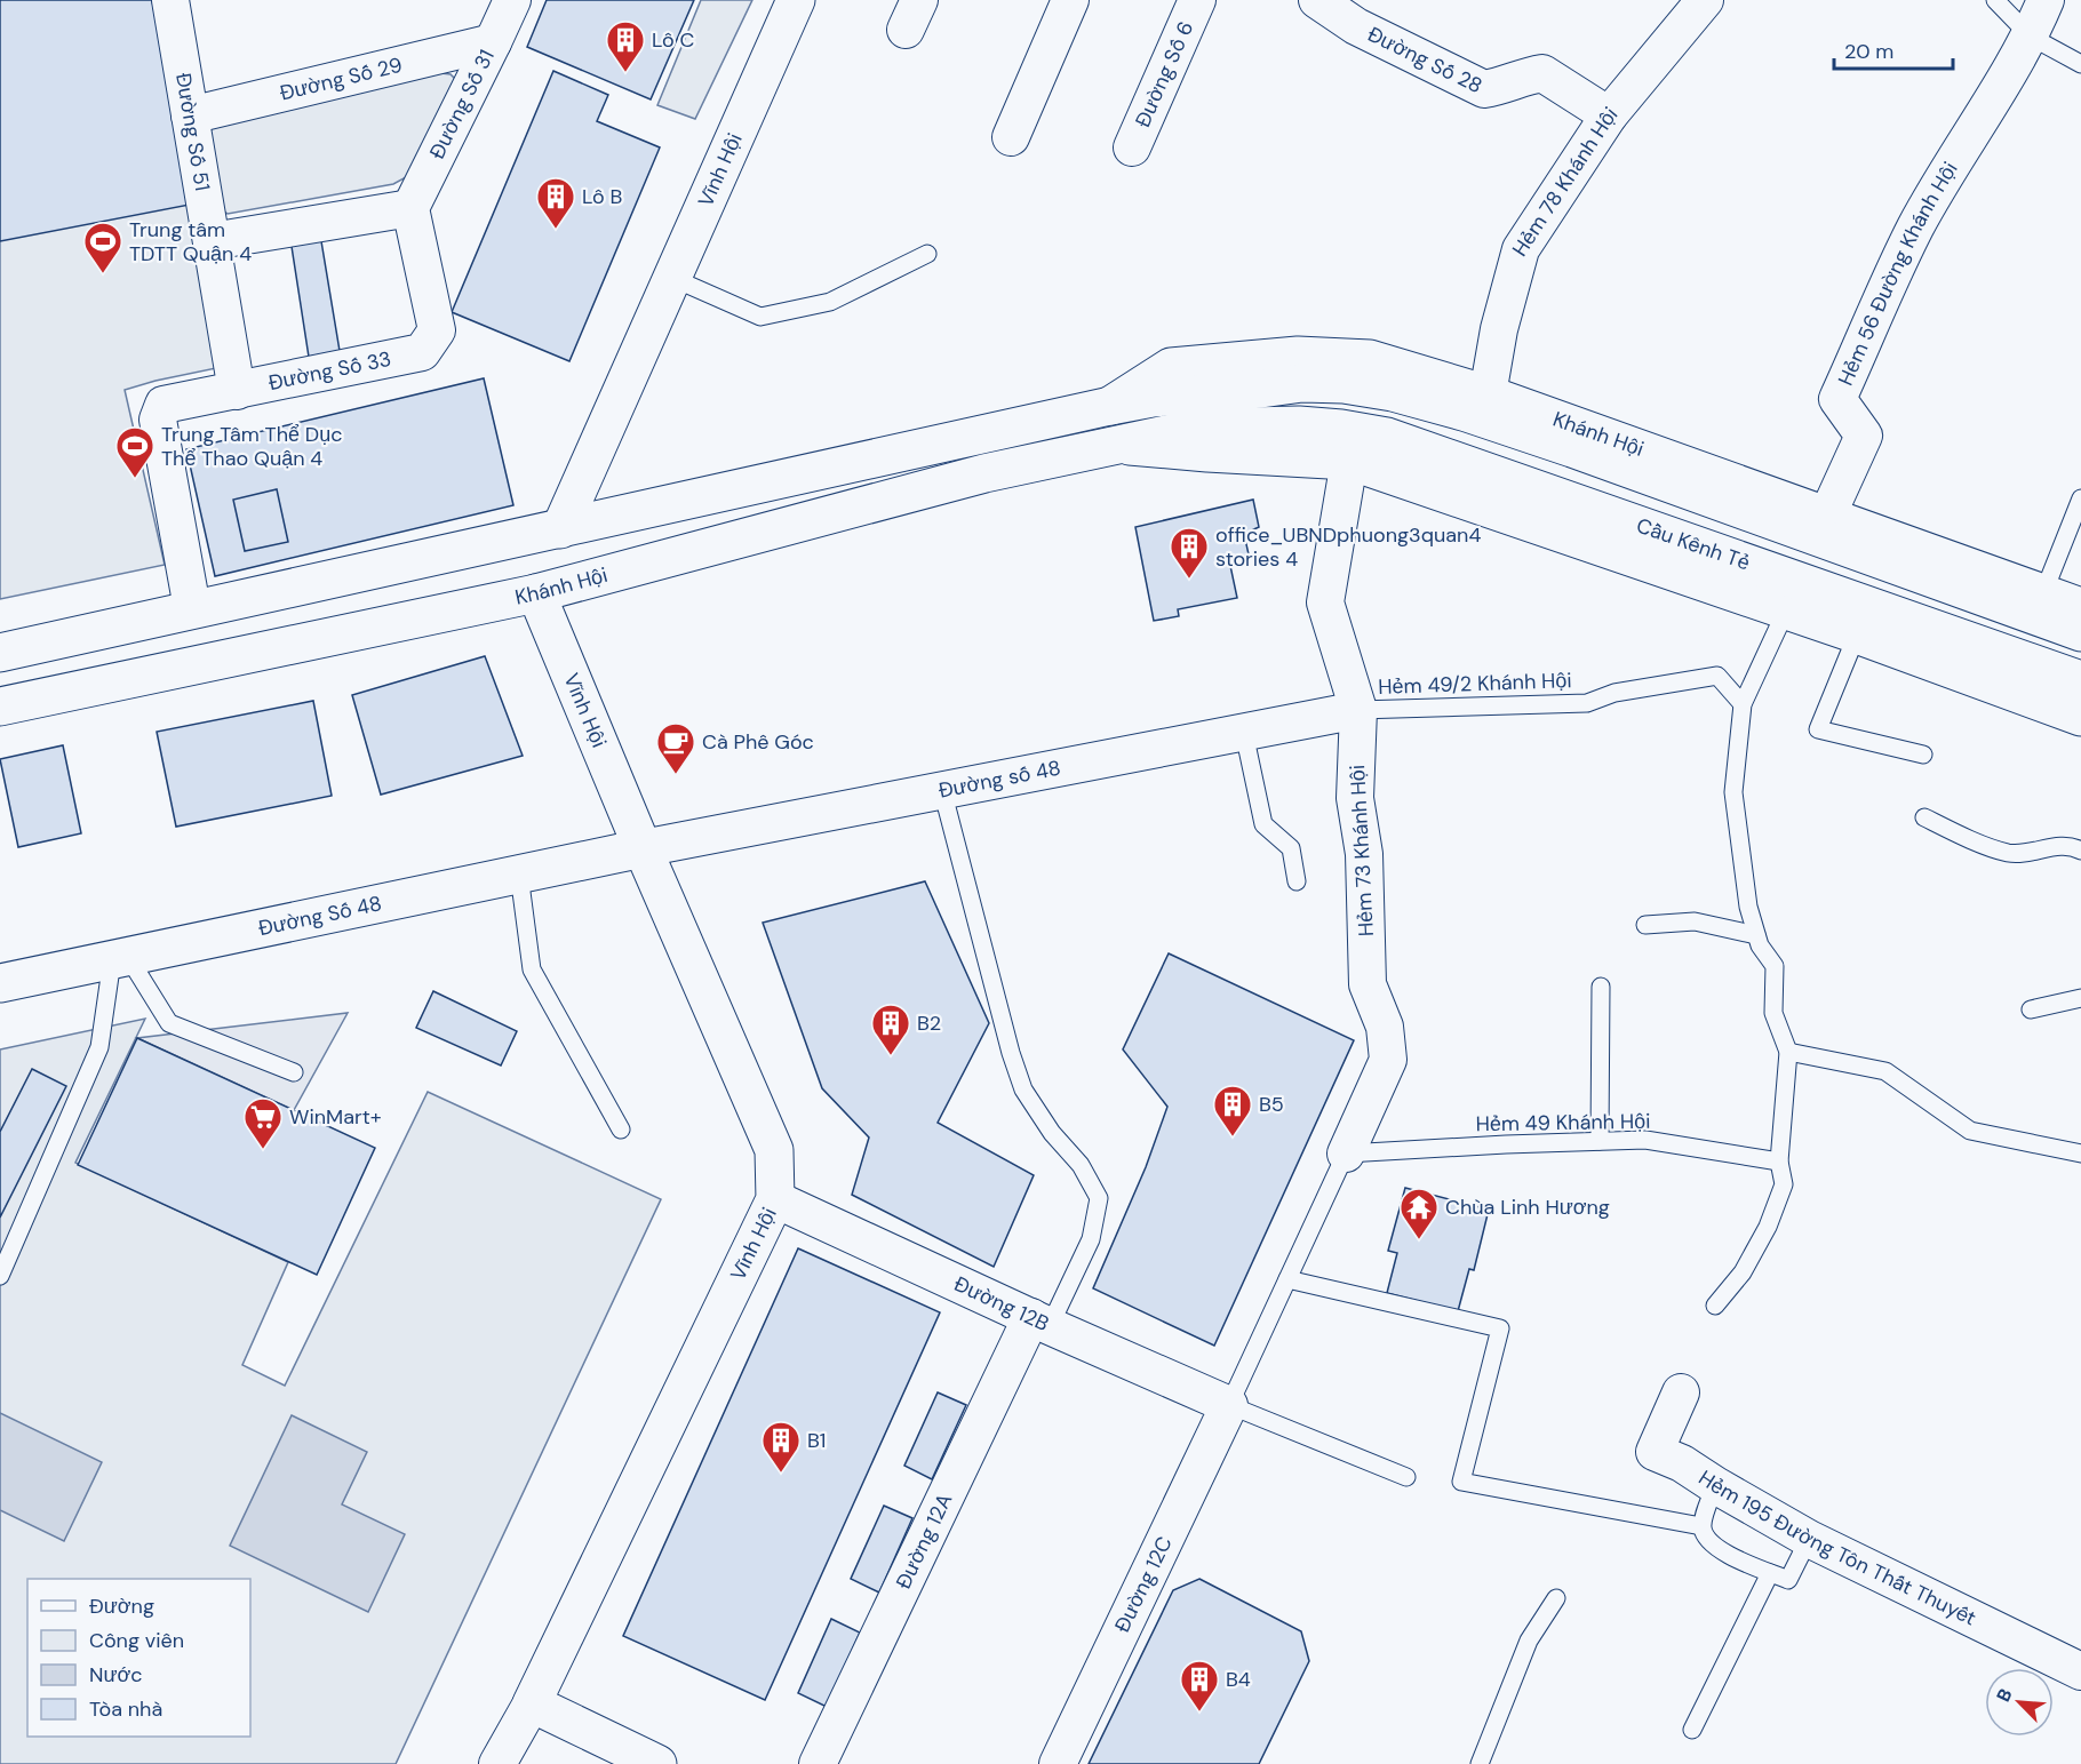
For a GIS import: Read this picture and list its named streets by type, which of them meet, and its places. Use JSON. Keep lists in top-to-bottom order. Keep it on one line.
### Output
{"streets":{"street":["Đường Số 28","Đường Số 6","Đường Số 29","Đường Số 31","Đường Số 51","Vĩnh Hội","Hẻm 78 Khánh Hội","Hẻm 56 Đường Khánh Hội","Đường Số 33","Khánh Hội","Cầu Kênh Tẻ","Đường số 48","Hẻm 73 Khánh Hội","Đường Số 48","Đường 12B","Đường 12A","Hẻm 195 Đường Tôn Thất Thuyết","Đường 12C"],"lane":["Hẻm 49/2 Khánh Hội","Hẻm 49 Khánh Hội"]},"crossings":[["Đường Số 28","Hẻm 78 Khánh Hội"],["Đường Số 29","Đường Số 31"],["Đường Số 29","Đường Số 51"],["Đường Số 31","Đường Số 33"],["Đường Số 51","Đường Số 33"],["Vĩnh Hội","Khánh Hội"],["Vĩnh Hội","Đường số 48"],["Vĩnh Hội","Đường Số 48"],["Vĩnh Hội","Đường 12B"],["Hẻm 78 Khánh Hội","Khánh Hội"],["Hẻm 56 Đường Khánh Hội","Khánh Hội"],["Khánh Hội","Cầu Kênh Tẻ"],["Khánh Hội","Hẻm 73 Khánh Hội"],["Hẻm 49/2 Khánh Hội","Đường số 48"],["Hẻm 49/2 Khánh Hội","Hẻm 73 Khánh Hội"],["Đường số 48","Hẻm 73 Khánh Hội"],["Đường số 48","Đường Số 48"],["Hẻm 73 Khánh Hội","Hẻm 49 Khánh Hội"],["Đường 12B","Đường 12A"],["Đường 12B","Đường 12C"]],"places":{"building":["Lô C","Lô B","office_UBNDphuong3quan4 stories 4","B2","B5","B1","B4"],"sports":["Trung tâm TDTT Quận 4","Trung Tâm Thể Dục Thể Thao Quận 4"],"cafe":["Cà Phê Góc"],"supermarket":["WinMart+"],"temple":["Chùa Linh Hương"]},"legend":["Đường","Công viên","Nước","Tòa nhà"],"scale_bar":"20 m","north":"top left"}
